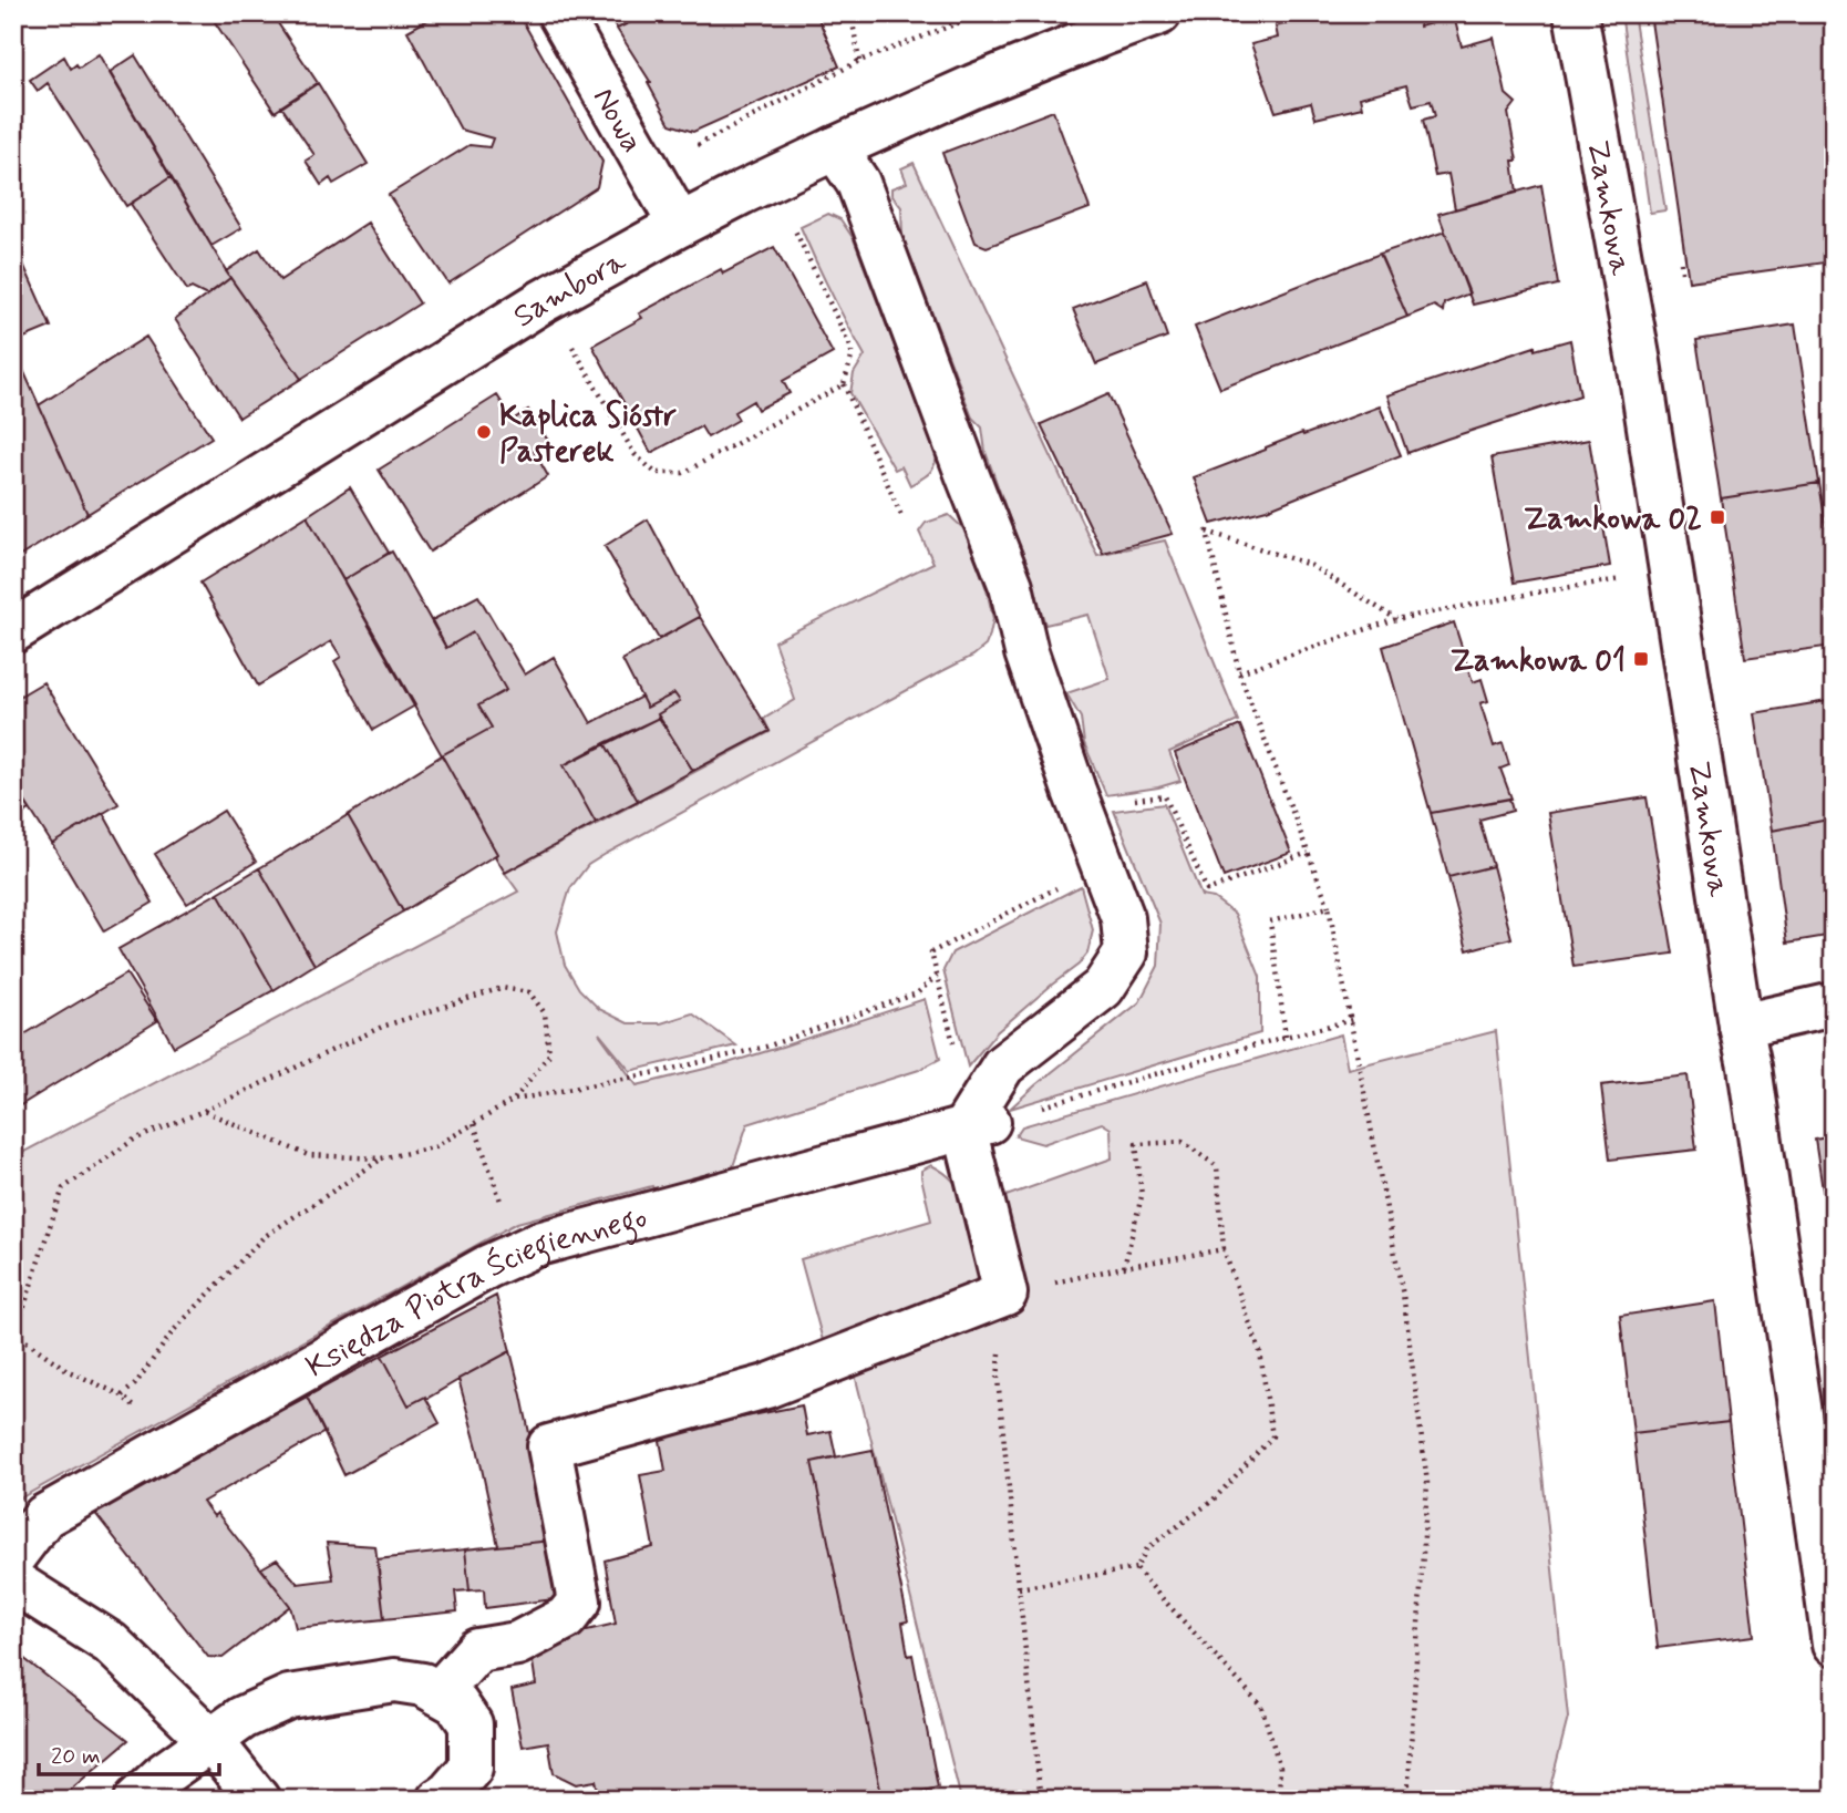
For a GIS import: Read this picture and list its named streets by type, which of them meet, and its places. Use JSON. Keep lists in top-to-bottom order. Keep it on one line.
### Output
{"streets":{"street":["Nowa","Zamkowa","Sambora","Księdza Piotra Ściegiennego"]},"crossings":[["Nowa","Sambora"]],"places":{"other":["Kaplica Sióstr Pasterek"],"transit":["Zamkowa 02","Zamkowa 01"]},"scale_bar":"20 m"}
